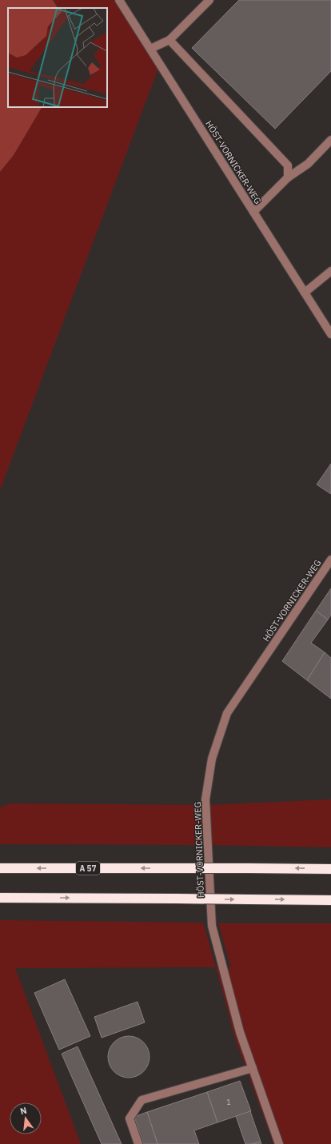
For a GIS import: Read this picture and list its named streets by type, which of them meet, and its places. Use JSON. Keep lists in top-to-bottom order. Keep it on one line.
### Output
{"streets":{"highway":["A 57"],"street":["HÖST-VORNICKER-WEG"]},"house_numbers":["1"],"north":"top"}
